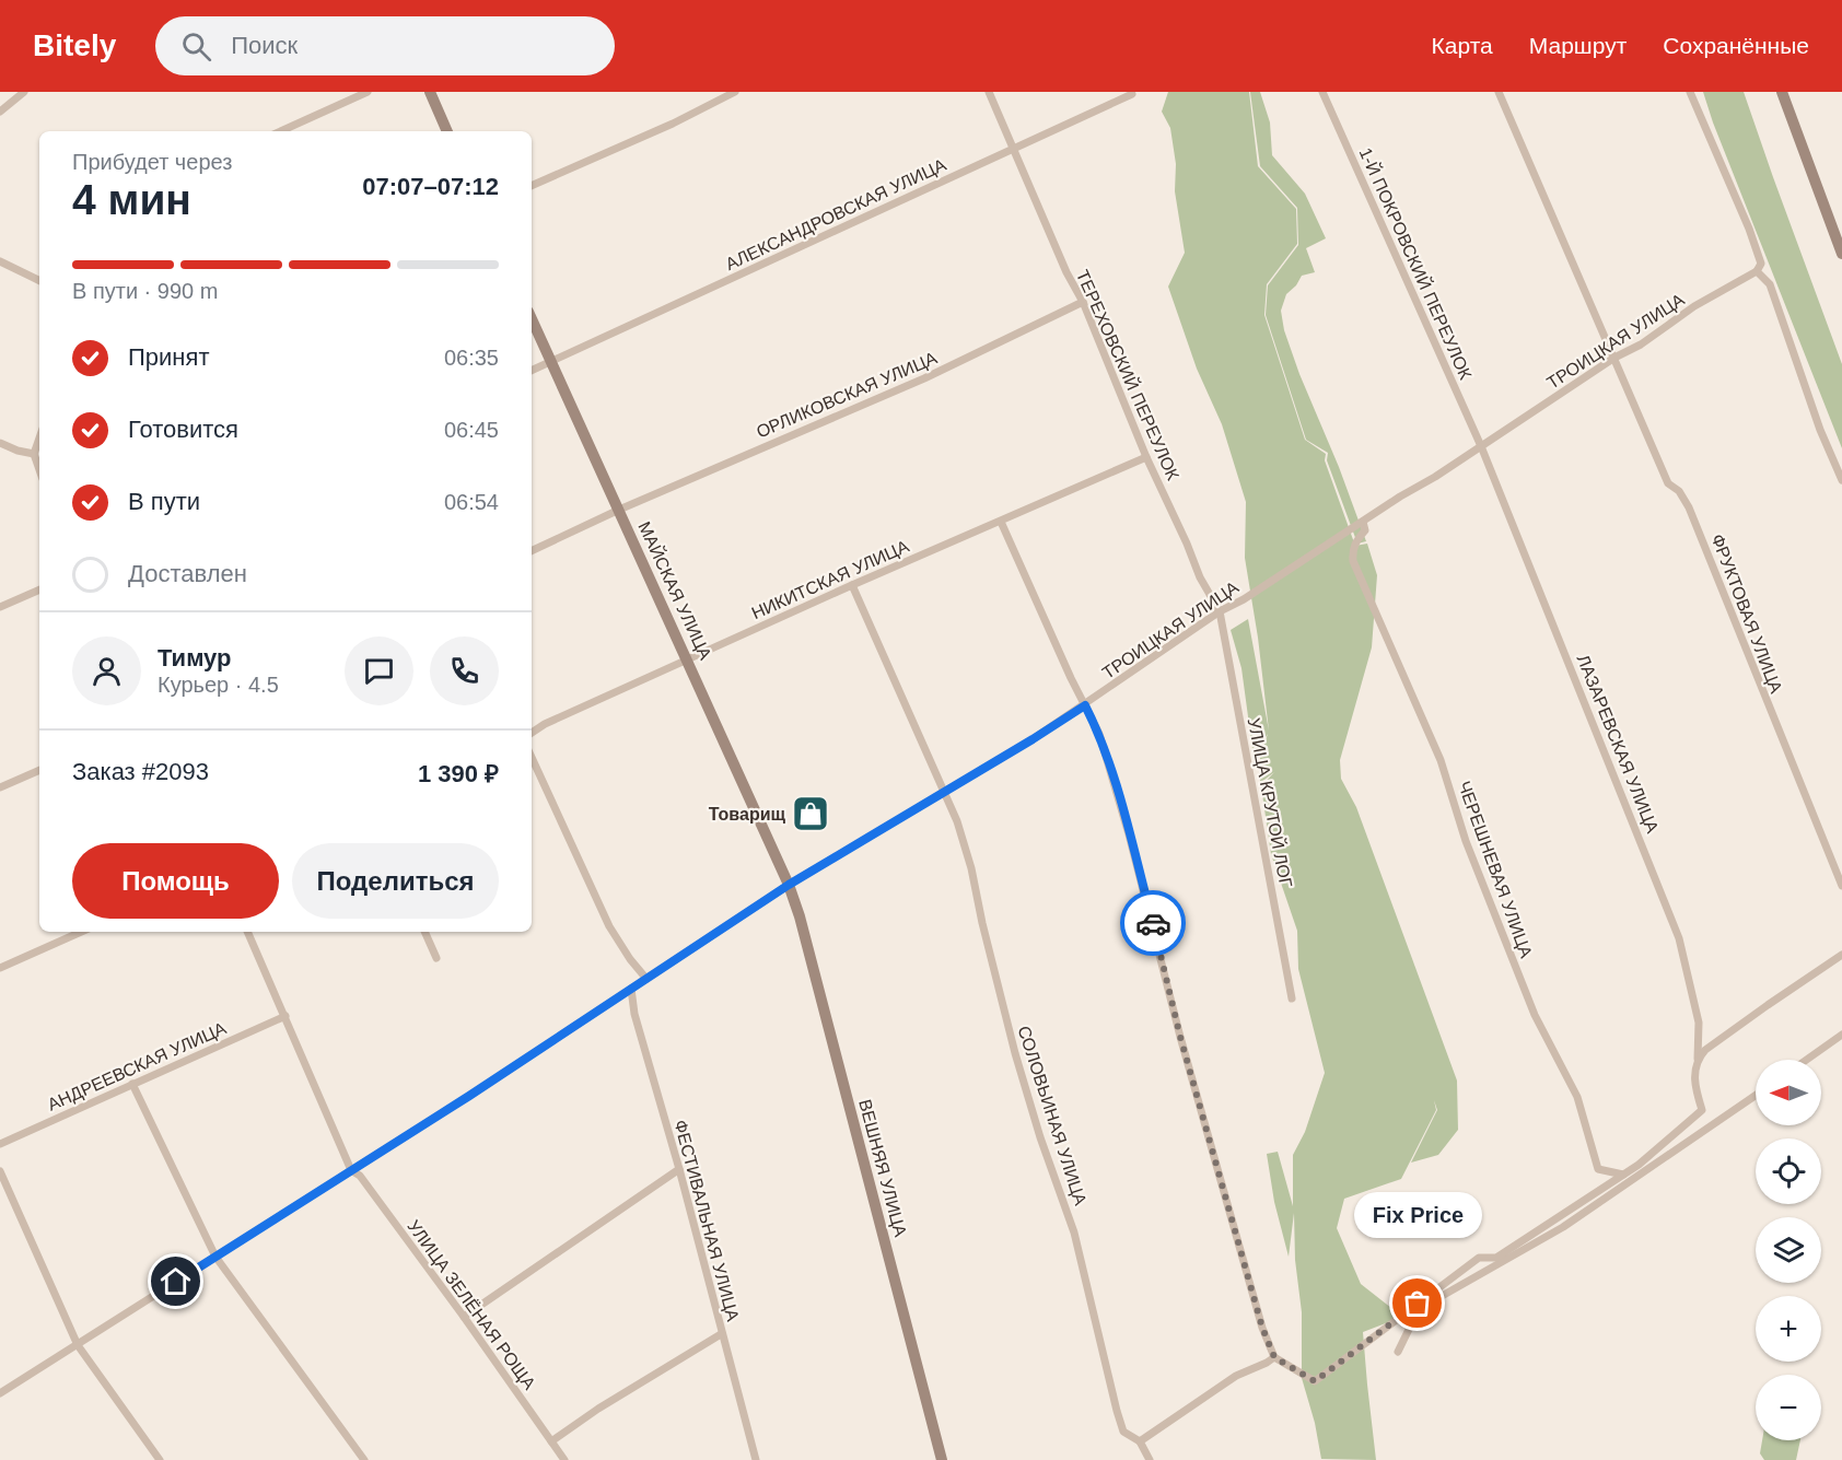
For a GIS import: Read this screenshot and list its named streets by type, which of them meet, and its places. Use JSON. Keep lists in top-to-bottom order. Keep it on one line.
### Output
{"streets":{"street":["АЛЕКСАНДРОВСКАЯ УЛИЦА","1-Й ПОКРОВСКИЙ ПЕРЕУЛОК","ТРОИЦКАЯ УЛИЦА","ТЕРЕХОВСКИЙ ПЕРЕУЛОК","ОРЛИКОВСКАЯ УЛИЦА","НИКИТСКАЯ УЛИЦА","МАЙСКАЯ УЛИЦА","ФРУКТОВАЯ УЛИЦА","ЛАЗАРЕВСКАЯ УЛИЦА","УЛИЦА КРУТОЙ ЛОГ","ЧЕРЕШНЕВАЯ УЛИЦА","АНДРЕЕВСКАЯ УЛИЦА","СОЛОВЬИНАЯ УЛИЦА","ВЕШНЯЯ УЛИЦА","ФЕСТИВАЛЬНАЯ УЛИЦА","УЛИЦА ЗЕЛЁНАЯ РОЩА"]},"crossings":[["АЛЕКСАНДРОВСКАЯ УЛИЦА","ТЕРЕХОВСКИЙ ПЕРЕУЛОК"],["АЛЕКСАНДРОВСКАЯ УЛИЦА","МАЙСКАЯ УЛИЦА"],["1-Й ПОКРОВСКИЙ ПЕРЕУЛОК","ТРОИЦКАЯ УЛИЦА"],["1-Й ПОКРОВСКИЙ ПЕРЕУЛОК","ЛАЗАРЕВСКАЯ УЛИЦА"],["ТРОИЦКАЯ УЛИЦА","ТЕРЕХОВСКИЙ ПЕРЕУЛОК"],["ТРОИЦКАЯ УЛИЦА","МАЙСКАЯ УЛИЦА"],["ТРОИЦКАЯ УЛИЦА","ФРУКТОВАЯ УЛИЦА"],["ТРОИЦКАЯ УЛИЦА","ЛАЗАРЕВСКАЯ УЛИЦА"],["ТРОИЦКАЯ УЛИЦА","УЛИЦА КРУТОЙ ЛОГ"],["ТРОИЦКАЯ УЛИЦА","ЧЕРЕШНЕВАЯ УЛИЦА"],["ТРОИЦКАЯ УЛИЦА","СОЛОВЬИНАЯ УЛИЦА"],["ТРОИЦКАЯ УЛИЦА","ВЕШНЯЯ УЛИЦА"],["ТРОИЦКАЯ УЛИЦА","ФЕСТИВАЛЬНАЯ УЛИЦА"],["ТРОИЦКАЯ УЛИЦА","УЛИЦА ЗЕЛЁНАЯ РОЩА"],["ТЕРЕХОВСКИЙ ПЕРЕУЛОК","ОРЛИКОВСКАЯ УЛИЦА"],["ТЕРЕХОВСКИЙ ПЕРЕУЛОК","НИКИТСКАЯ УЛИЦА"],["ТЕРЕХОВСКИЙ ПЕРЕУЛОК","УЛИЦА КРУТОЙ ЛОГ"],["ОРЛИКОВСКАЯ УЛИЦА","МАЙСКАЯ УЛИЦА"],["НИКИТСКАЯ УЛИЦА","МАЙСКАЯ УЛИЦА"],["НИКИТСКАЯ УЛИЦА","СОЛОВЬИНАЯ УЛИЦА"],["МАЙСКАЯ УЛИЦА","ВЕШНЯЯ УЛИЦА"],["ЛАЗАРЕВСКАЯ УЛИЦА","ЧЕРЕШНЕВАЯ УЛИЦА"]],"places":{"shop":["Товарищ"],"other":["Fix Price"]},"north":"left","page":{"header":"Bitely","search":"Поиск","nav":["Карта","Маршрут","Сохранённые"],"heading":["4 мин","Прибудет через","07:07–07:12"],"panel":["Тимур","Курьер · 4.5","Заказ #2093","1 390 ₽"],"bar":"В пути · 990 m","list":[["Принят","06:35"],["Готовится","06:45"],["В пути","06:54"],"Доставлен"],"buttons":["Помощь","Поделиться"],"map_buttons":["+","−"],"bubble":"Fix Price"}}
